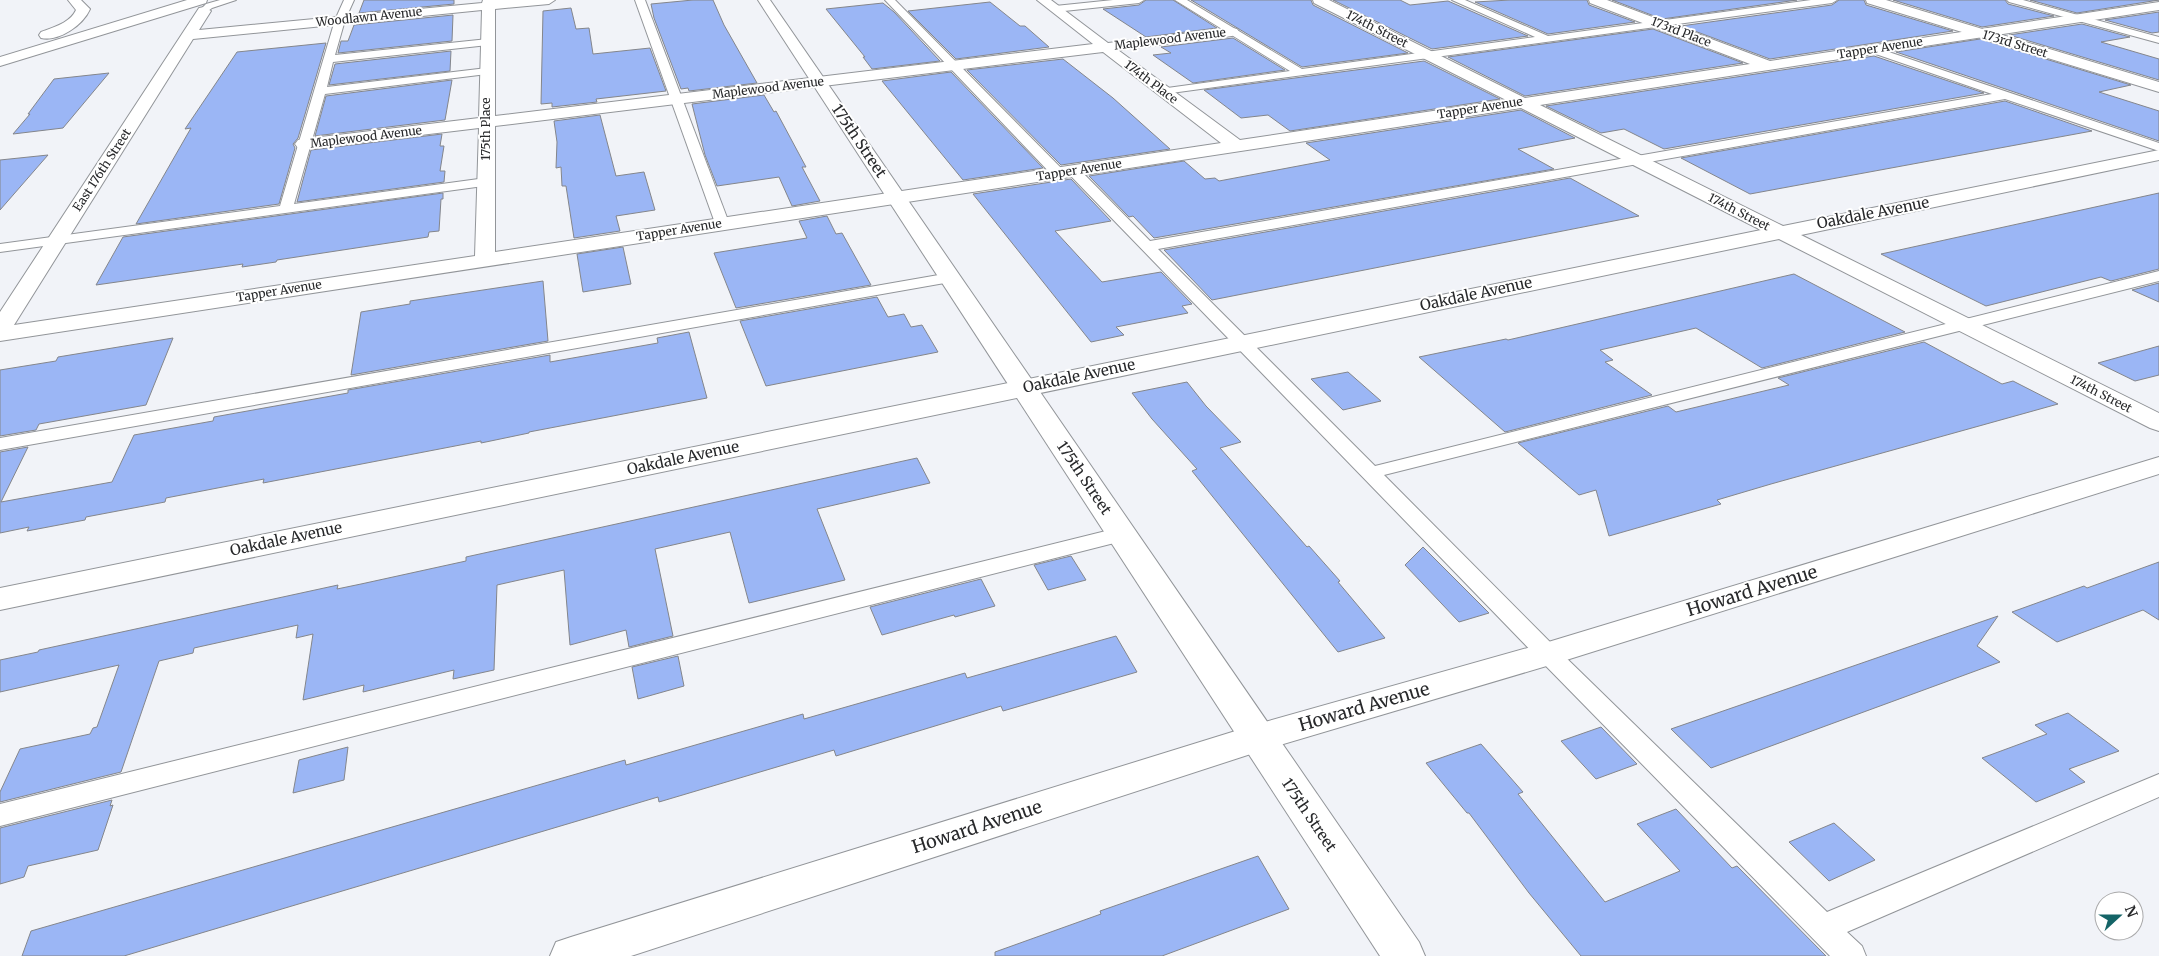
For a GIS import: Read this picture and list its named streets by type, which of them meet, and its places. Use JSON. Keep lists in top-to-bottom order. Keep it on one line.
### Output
{"streets":{"main road":["Woodlawn Avenue","174th Street","173rd Place","Maplewood Avenue","173rd Street","Tapper Avenue","174th Place","175th Place","175th Street","East 176th Street","Oakdale Avenue","Howard Avenue"]},"crossings":[["Woodlawn Avenue","175th Place"],["Woodlawn Avenue","East 176th Street"],["174th Street","Tapper Avenue"],["174th Street","Oakdale Avenue"],["173rd Place","Tapper Avenue"],["Maplewood Avenue","174th Place"],["Maplewood Avenue","175th Place"],["Maplewood Avenue","175th Street"],["173rd Street","Tapper Avenue"],["Tapper Avenue","174th Place"],["Tapper Avenue","175th Place"],["Tapper Avenue","175th Street"],["175th Street","Oakdale Avenue"],["175th Street","Howard Avenue"]],"north":"right"}
